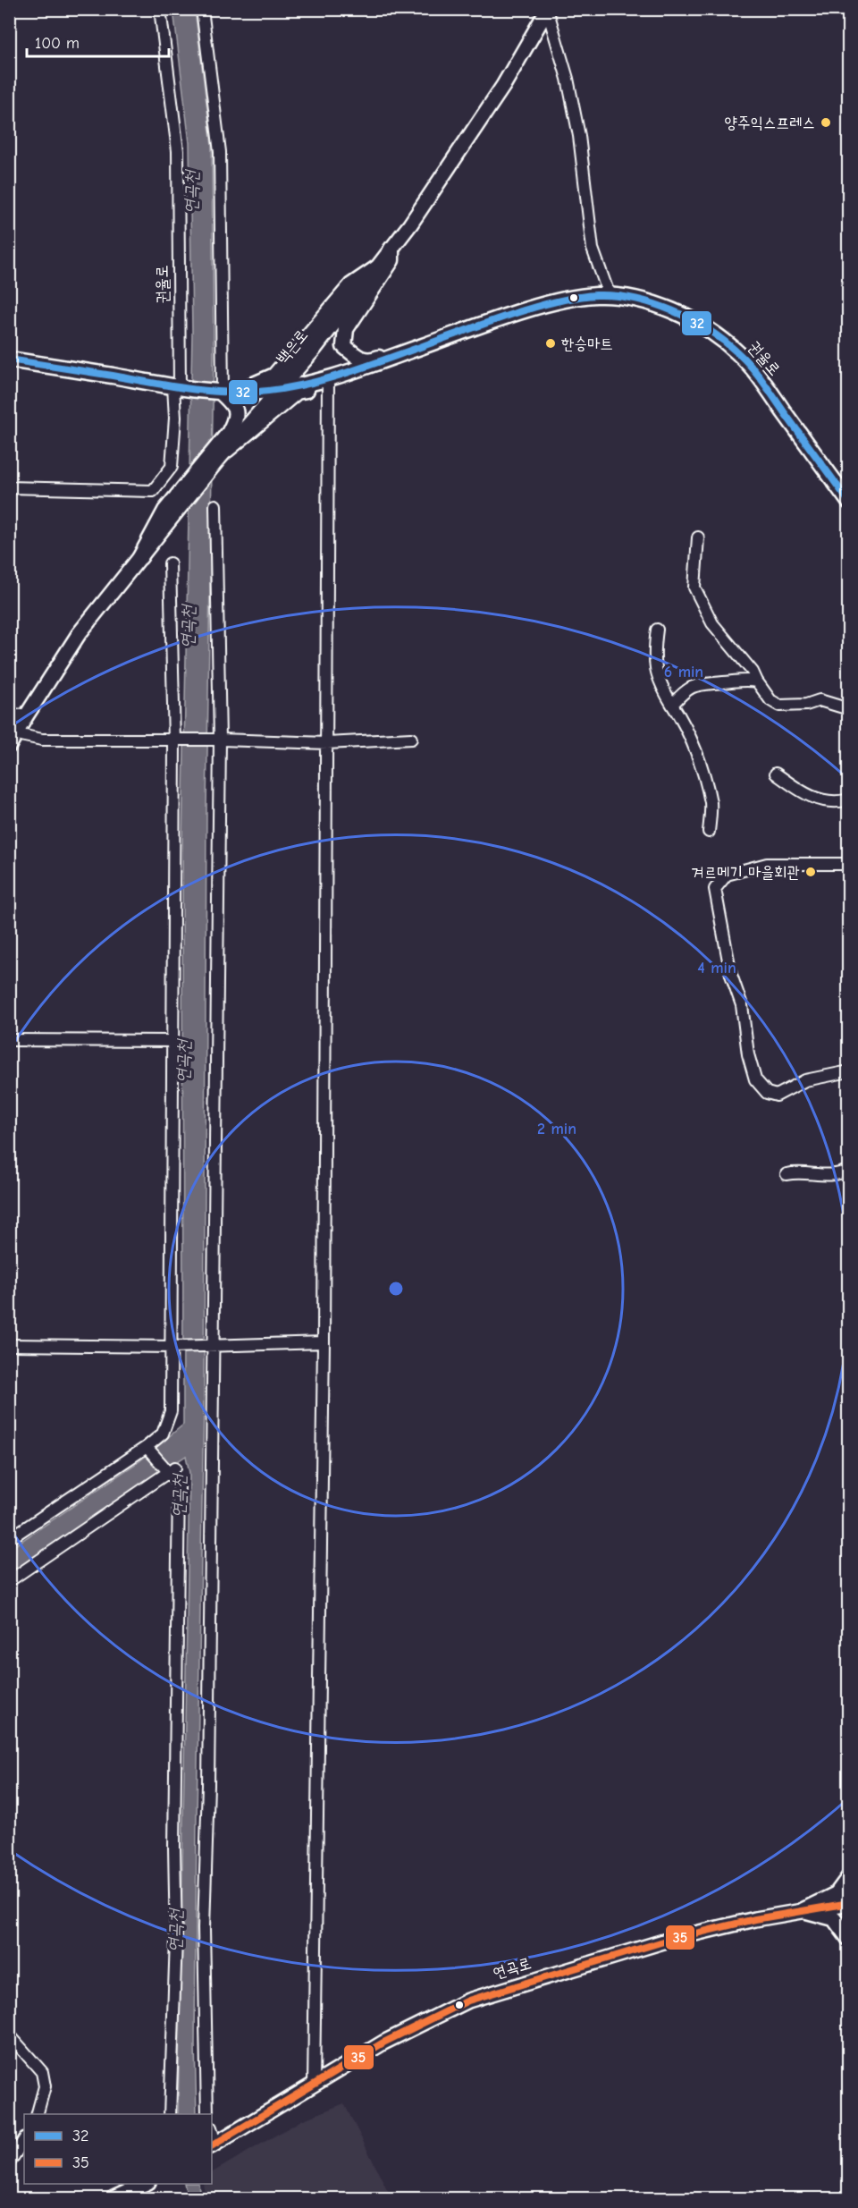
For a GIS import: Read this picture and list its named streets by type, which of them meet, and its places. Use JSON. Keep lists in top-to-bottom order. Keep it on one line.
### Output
{"streets":{"main road":["권율로"],"street":["백은로","연곡로"]},"crossings":[["권율로","백은로"]],"water":["연곡천"],"places":["양주익스프레스","한승마트","겨르메기 마을회관"],"lines":["transit line 32","transit line 35"],"legend":["32","35"],"scale_bar":"100 m","rings":["6 min","4 min","2 min"]}
